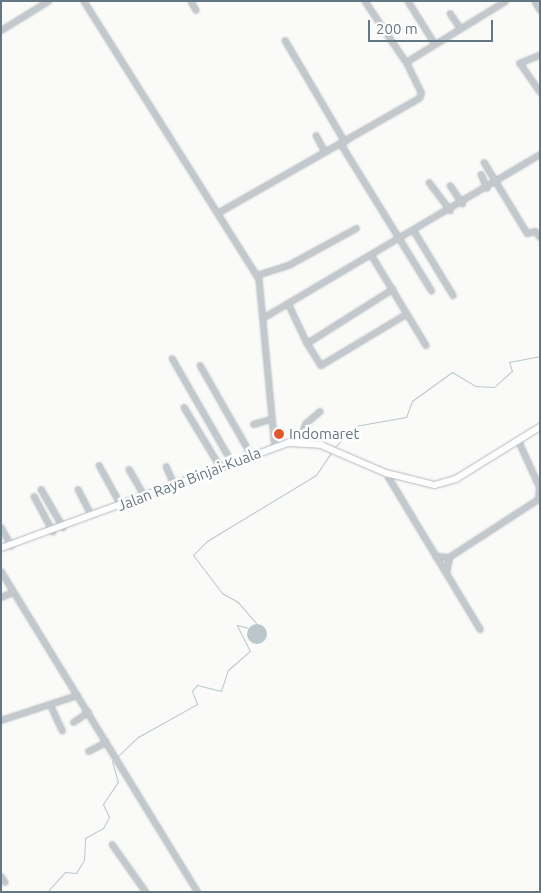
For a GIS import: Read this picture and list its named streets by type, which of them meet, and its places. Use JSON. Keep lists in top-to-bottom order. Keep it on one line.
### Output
{"streets":{"main road":["Jalan Raya Binjai-Kuala"]},"places":["Indomaret"],"scale_bar":"200 m"}
